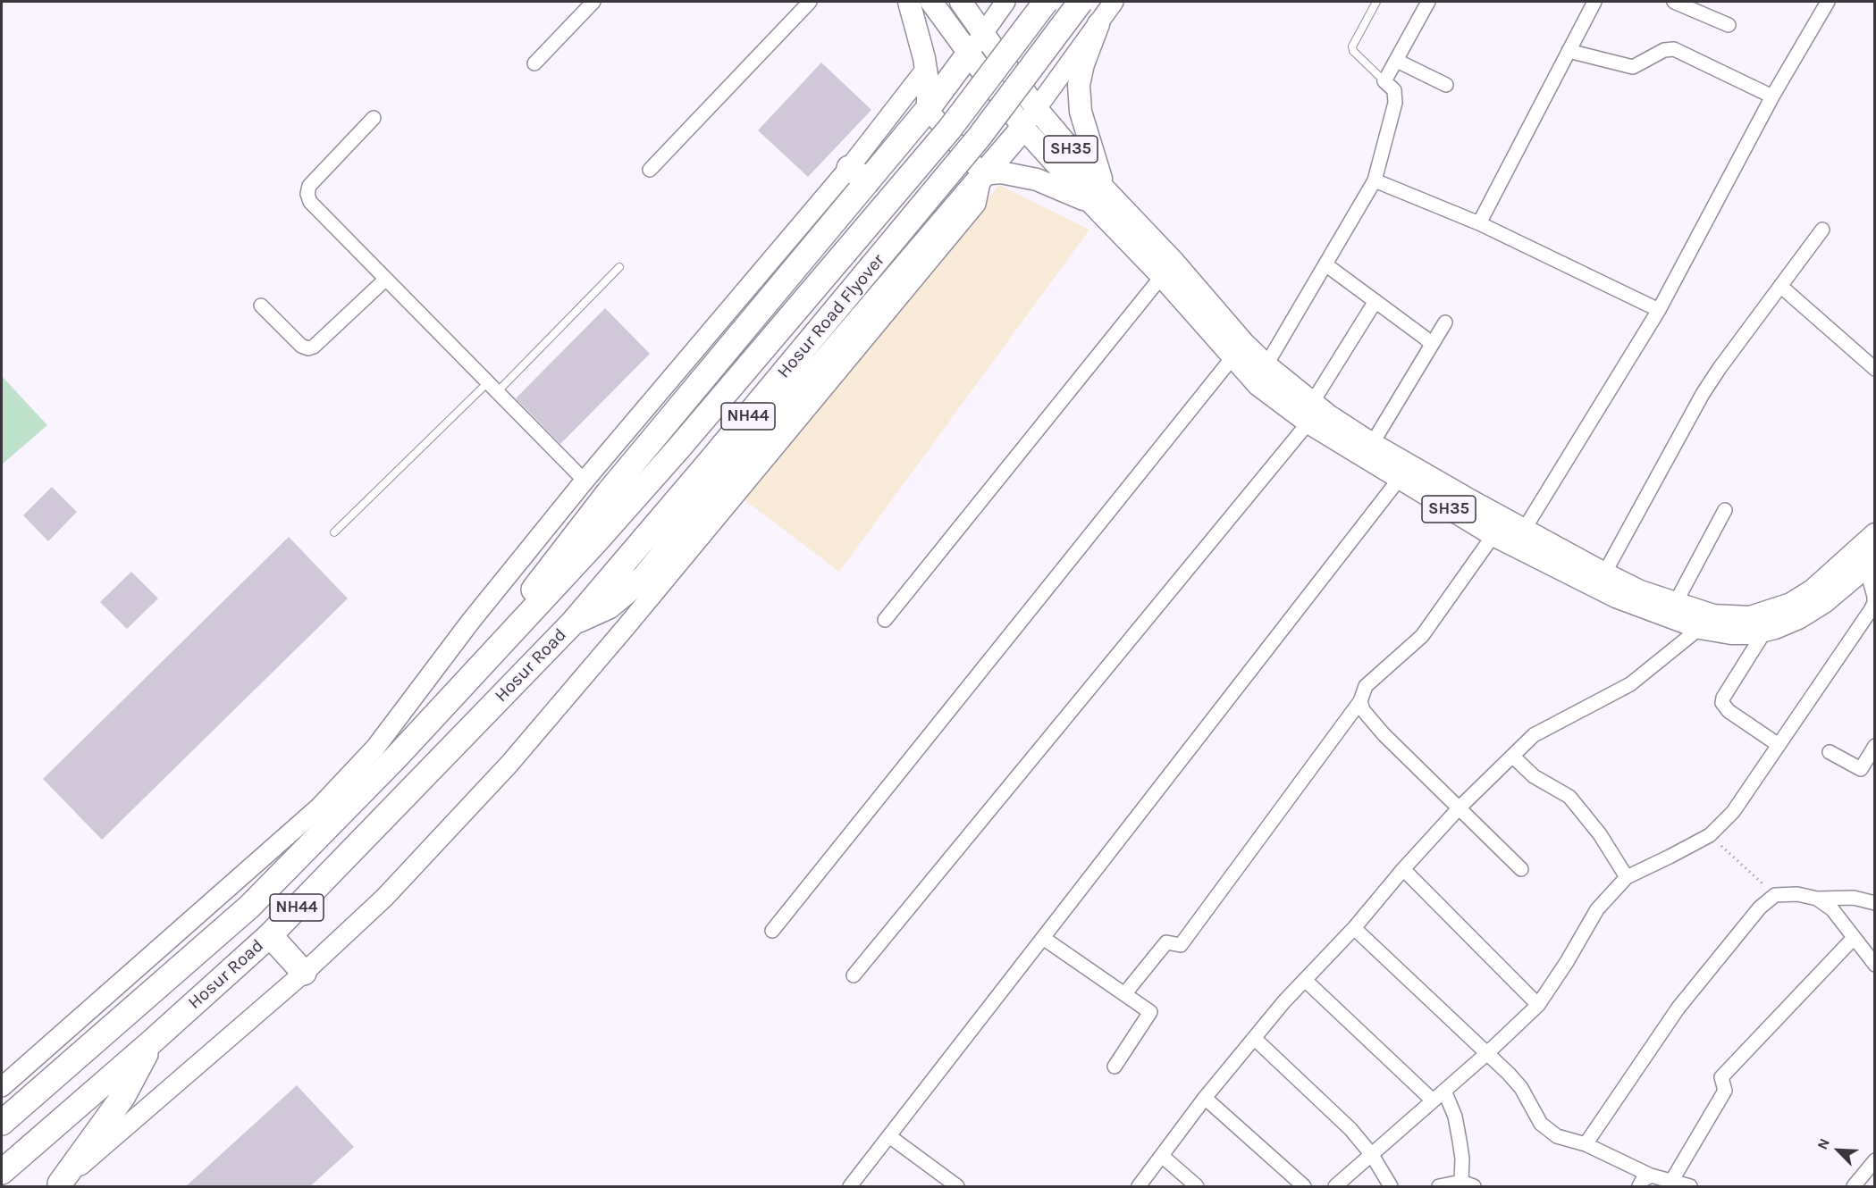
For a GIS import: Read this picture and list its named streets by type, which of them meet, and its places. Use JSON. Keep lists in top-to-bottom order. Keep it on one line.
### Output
{"streets":{"highway":["Hosur Road Flyover","NH44","Hosur Road"],"main road":["SH35"]},"crossings":[["Hosur Road Flyover","Hosur Road"]],"north":"top left"}
